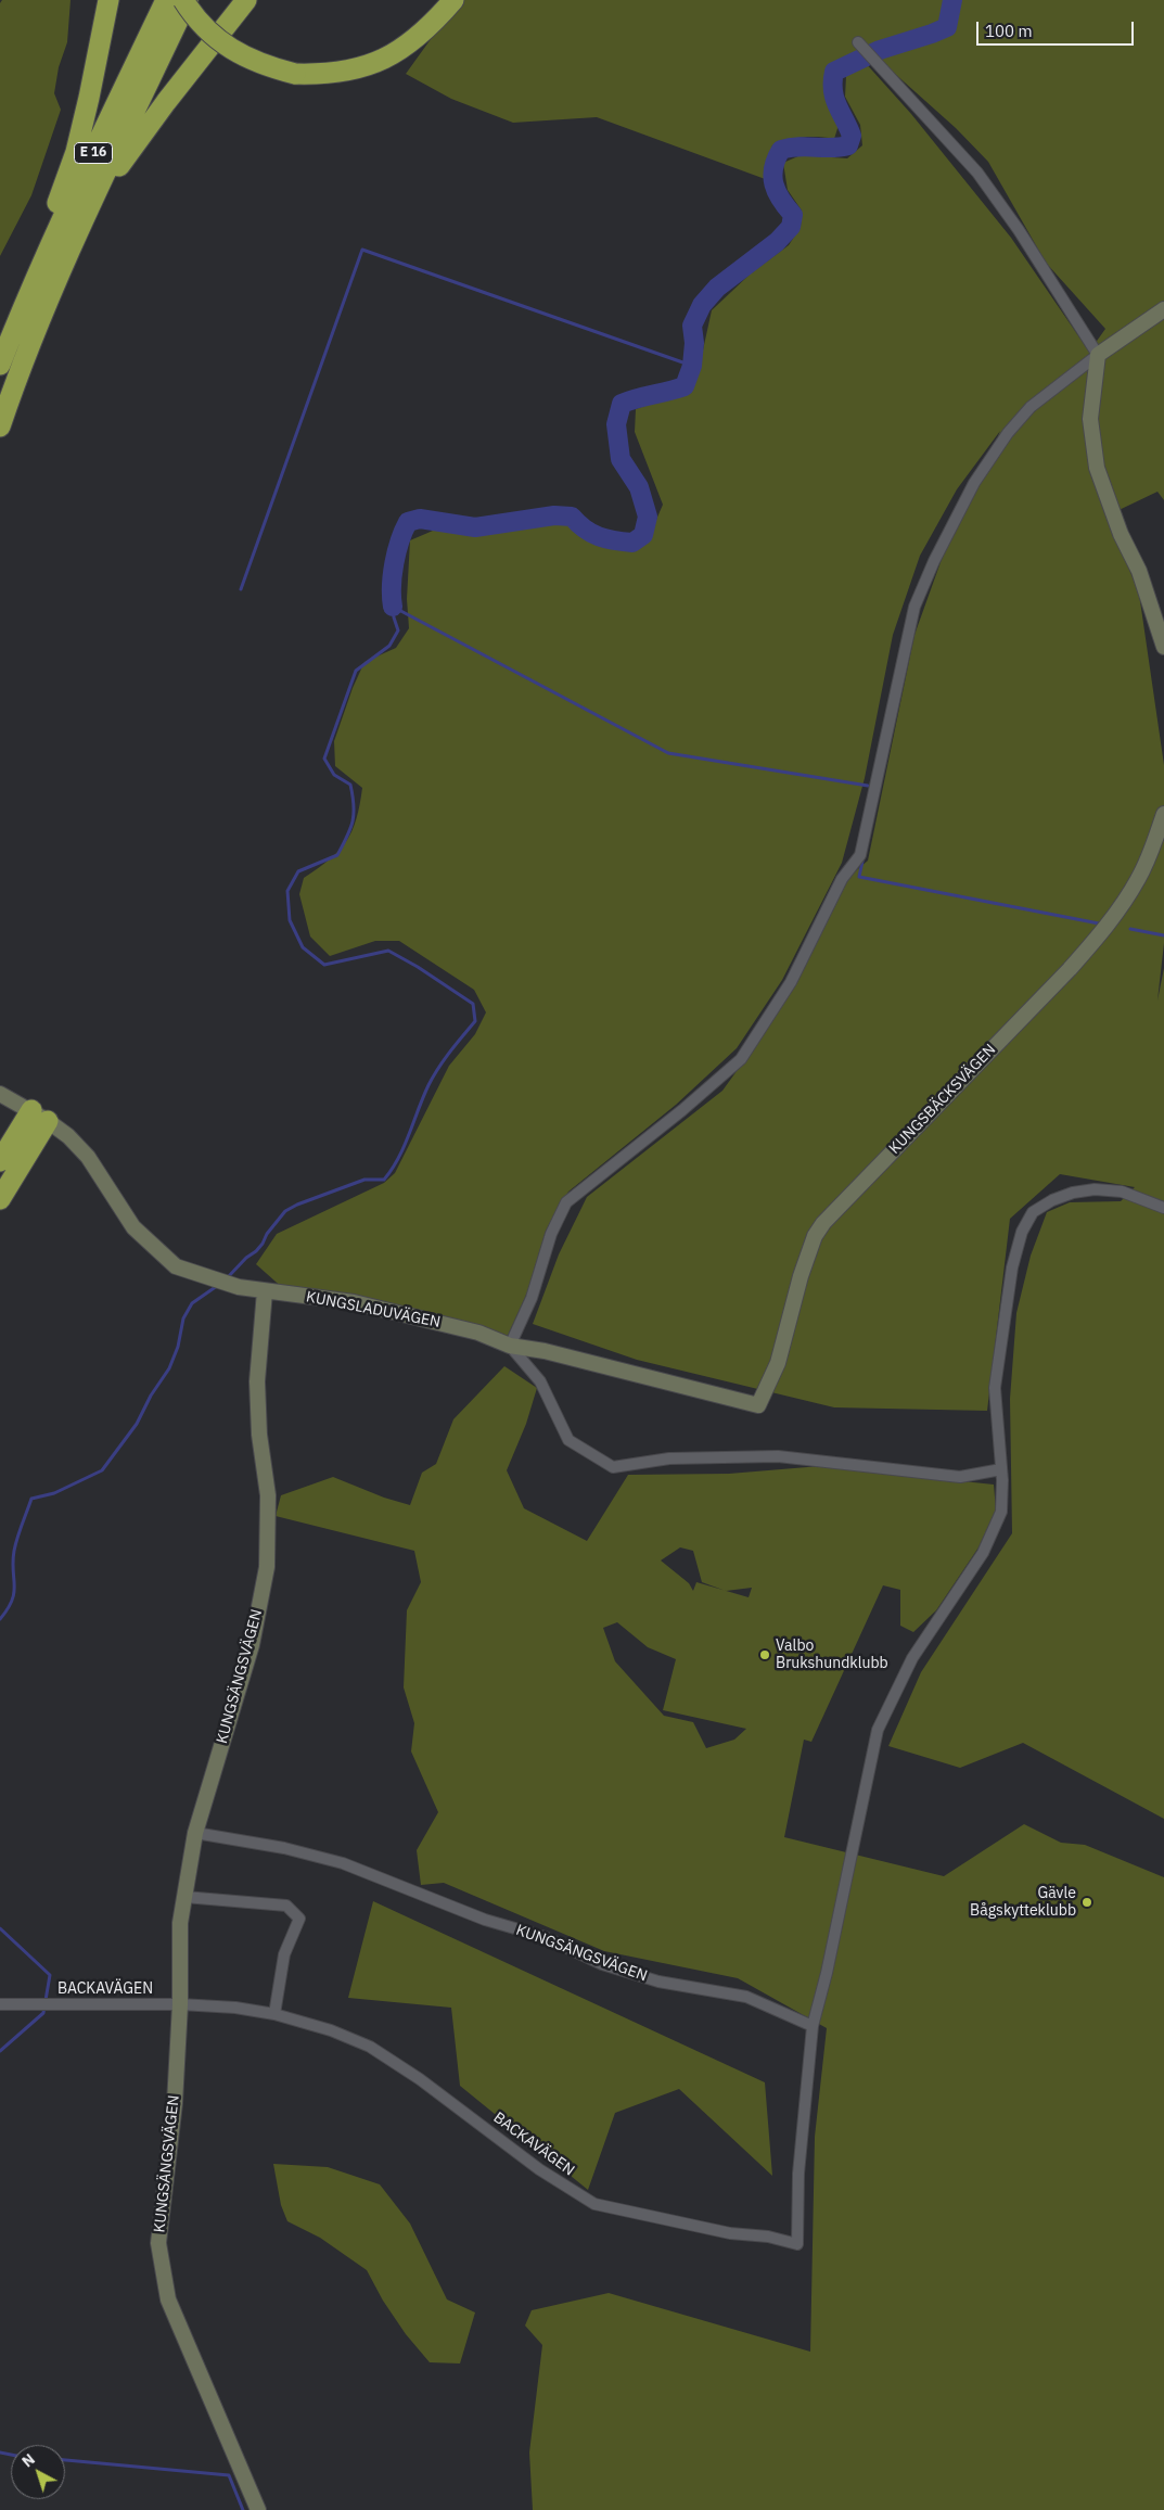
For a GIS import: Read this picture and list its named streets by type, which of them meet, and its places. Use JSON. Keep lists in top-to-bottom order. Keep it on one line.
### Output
{"streets":{"highway":["E 16"],"street":["KUNGSBÄCKSVÄGEN","KUNGSLADUVÄGEN","KUNGSÄNGSVÄGEN","BACKAVÄGEN"]},"crossings":[["KUNGSBÄCKSVÄGEN","KUNGSLADUVÄGEN"],["KUNGSLADUVÄGEN","KUNGSÄNGSVÄGEN"],["KUNGSÄNGSVÄGEN","BACKAVÄGEN"]],"places":["Valbo Brukshundklubb","Gävle Bågskytteklubb"],"scale_bar":"100 m","north":"top left"}
